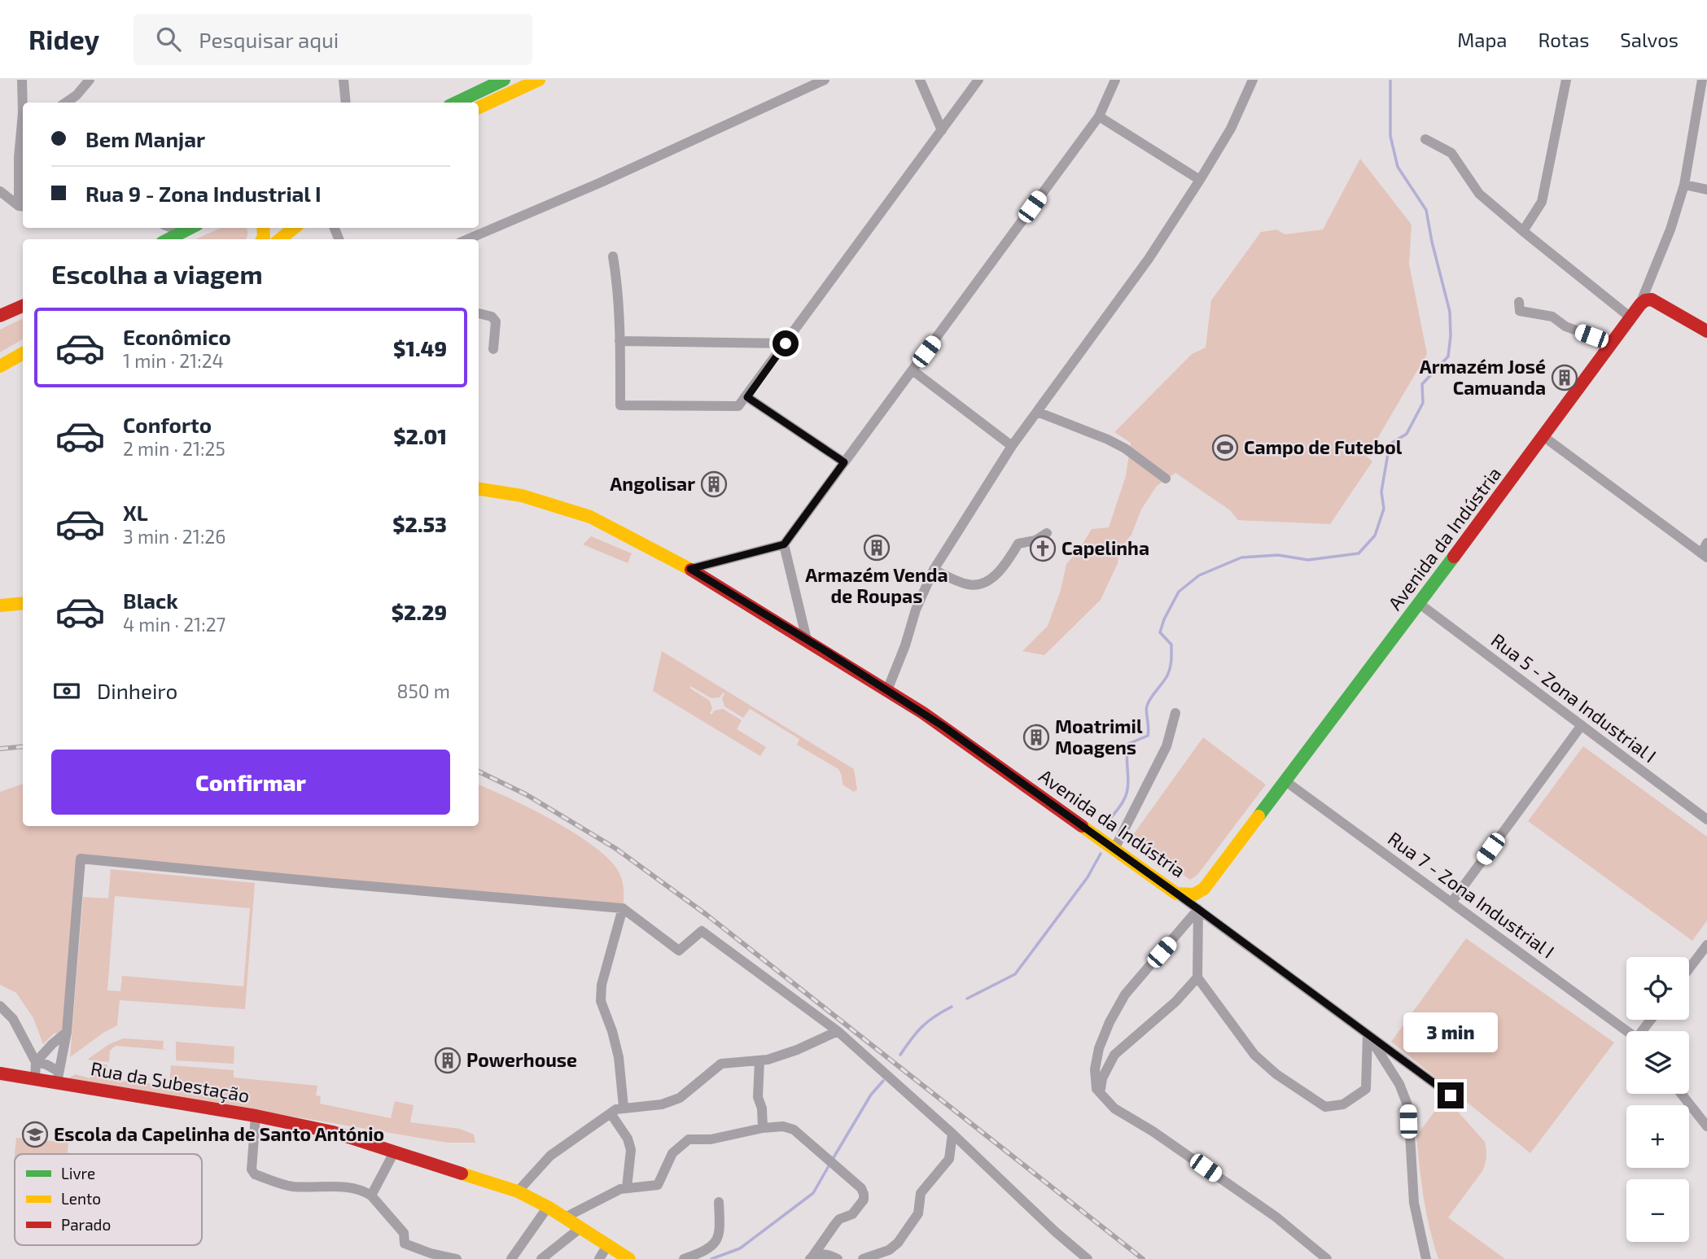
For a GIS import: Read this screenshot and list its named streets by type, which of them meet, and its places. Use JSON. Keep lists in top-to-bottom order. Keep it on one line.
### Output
{"streets":{"street":["Avenida da Indústria","Rua 5 - Zona Industrial I","Rua 7 - Zona Industrial I","Rua da Subestação"]},"crossings":[["Avenida da Indústria","Rua 5 - Zona Industrial I"],["Avenida da Indústria","Rua 7 - Zona Industrial I"]],"places":{"building":["Armazém José Camuanda","Angolisar","Armazém Venda de Roupas","Moatrimil Moagens","Powerhouse"],"sports":["Campo de Futebol"],"church":["Capelinha"],"school or university":["Escola da Capelinha de Santo António"]},"legend":["Livre","Lento","Parado"],"page":{"header":"Ridey","search":"Pesquisar aqui","nav":["Mapa","Rotas","Salvos"],"banner":["Bem Manjar","Rua 9 - Zona Industrial I"],"heading":"Escolha a viagem","list":[{"name":"Econômico","note":"1 min · 21:24","value":"$1.49"},{"name":"Conforto","note":"2 min · 21:25","value":"$2.01"},{"name":"XL","note":"3 min · 21:26","value":"$2.53"},{"name":"Black","note":"4 min · 21:27","value":"$2.29"}],"pay":["Dinheiro","850 m"],"buttons":"Confirmar","map_buttons":["+","−"],"bubble":"3 min"}}
